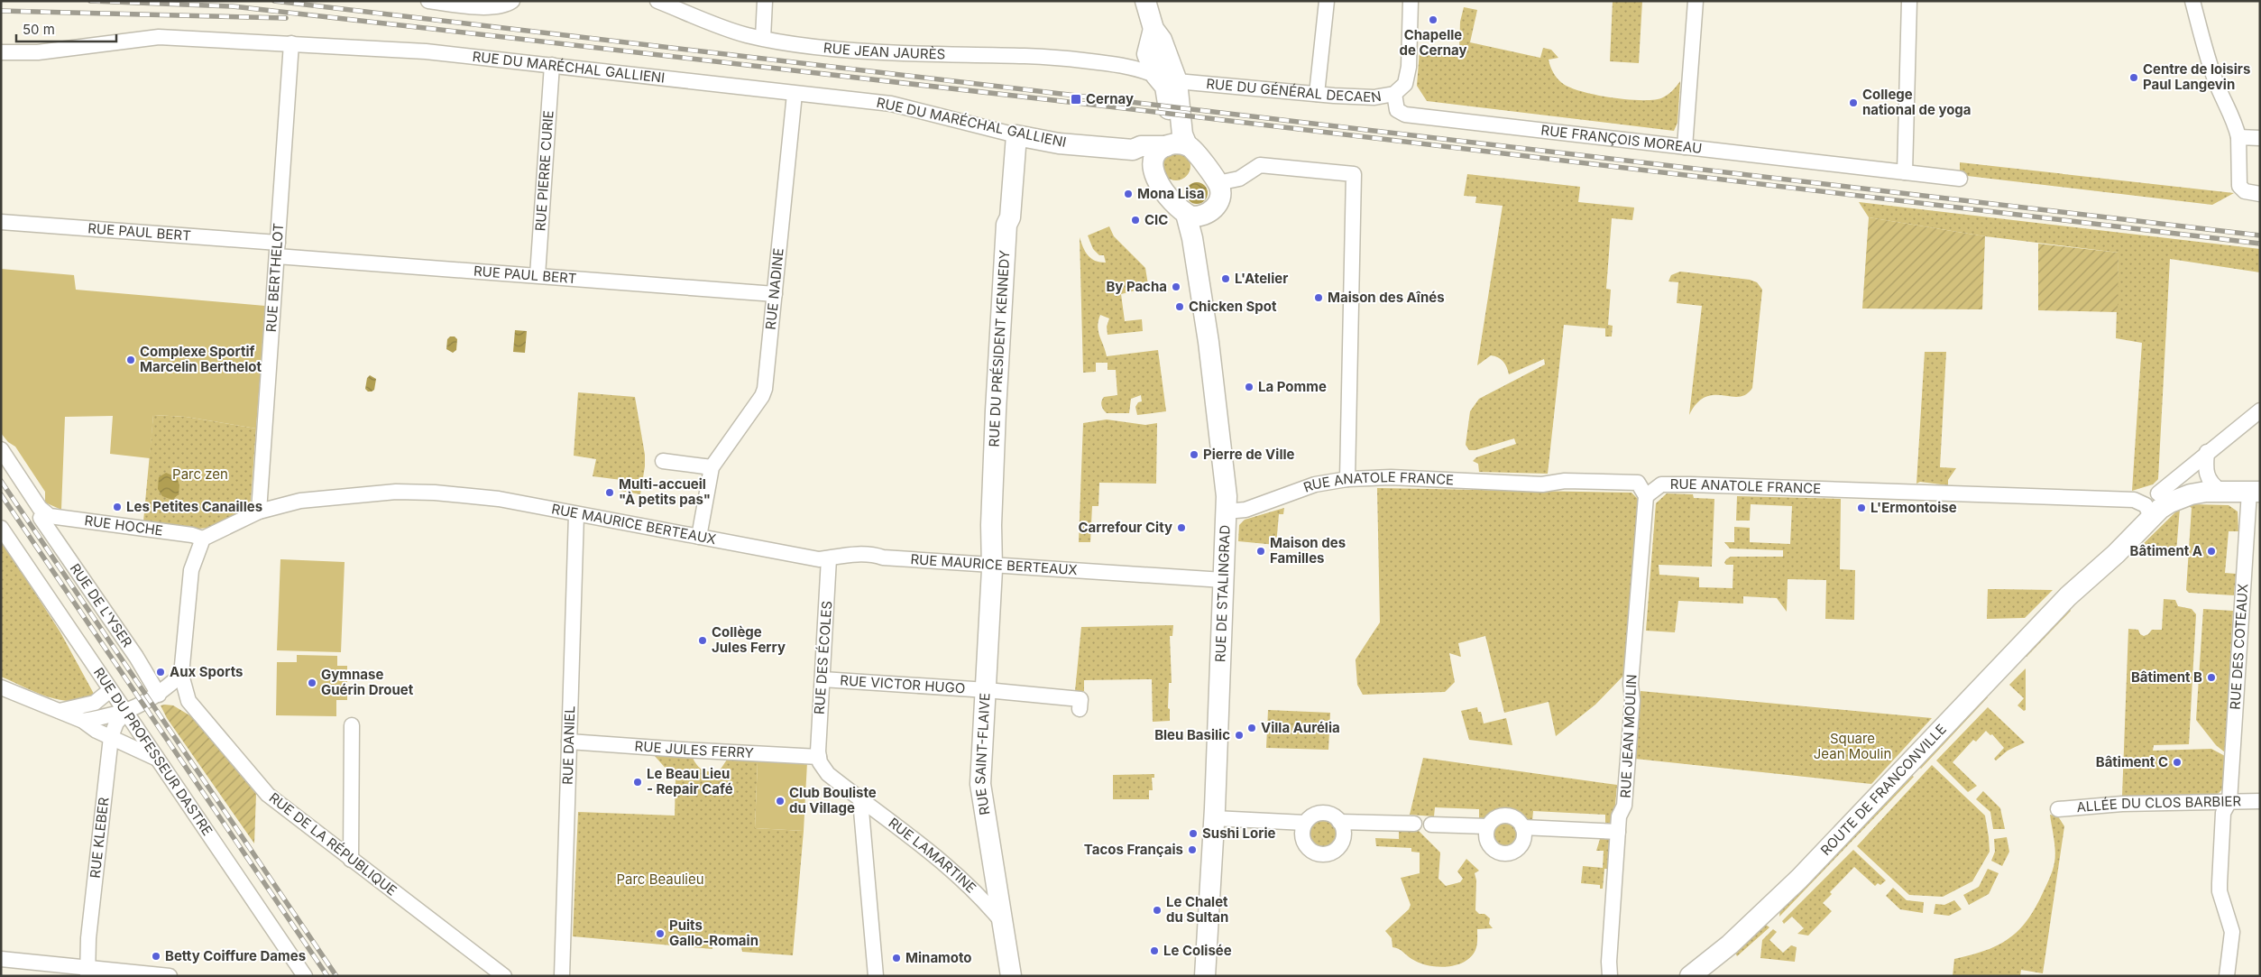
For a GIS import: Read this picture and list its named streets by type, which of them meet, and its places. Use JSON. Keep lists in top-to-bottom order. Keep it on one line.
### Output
{"streets":{"street":["RUE JEAN JAURÈS","RUE DU MARÉCHAL GALLIENI","RUE DU GÉNÉRAL DECAEN","RUE FRANÇOIS MOREAU","RUE PIERRE CURIE","RUE PAUL BERT","RUE BERTHELOT","RUE NADINE","RUE DU PRÉSIDENT KENNEDY","RUE ANATOLE FRANCE","RUE MAURICE BERTEAUX","RUE HOCHE","RUE DE STALINGRAD","RUE DE L'YSER","RUE DES COTEAUX","RUE DES ÉCOLES","RUE VICTOR HUGO","RUE JEAN MOULIN","RUE DANIEL","RUE JULES FERRY","RUE DU PROFESSEUR DASTRE","RUE SAINT-FLAIVE","ROUTE DE FRANCONVILLE","ALLÉE DU CLOS BARBIER","RUE KLEBER","RUE DE LA RÉPUBLIQUE","RUE LAMARTINE"]},"crossings":[["RUE JEAN JAURÈS","RUE DU GÉNÉRAL DECAEN"],["RUE DU MARÉCHAL GALLIENI","RUE PIERRE CURIE"],["RUE DU MARÉCHAL GALLIENI","RUE BERTHELOT"],["RUE DU MARÉCHAL GALLIENI","RUE NADINE"],["RUE DU MARÉCHAL GALLIENI","RUE DU PRÉSIDENT KENNEDY"],["RUE DU MARÉCHAL GALLIENI","RUE DE STALINGRAD"],["RUE DU GÉNÉRAL DECAEN","RUE FRANÇOIS MOREAU"],["RUE PIERRE CURIE","RUE PAUL BERT"],["RUE PAUL BERT","RUE BERTHELOT"],["RUE PAUL BERT","RUE NADINE"],["RUE BERTHELOT","RUE MAURICE BERTEAUX"],["RUE NADINE","RUE MAURICE BERTEAUX"],["RUE DU PRÉSIDENT KENNEDY","RUE MAURICE BERTEAUX"],["RUE DU PRÉSIDENT KENNEDY","RUE SAINT-FLAIVE"],["RUE ANATOLE FRANCE","RUE DE STALINGRAD"],["RUE ANATOLE FRANCE","RUE JEAN MOULIN"],["RUE ANATOLE FRANCE","ROUTE DE FRANCONVILLE"],["RUE MAURICE BERTEAUX","RUE HOCHE"],["RUE MAURICE BERTEAUX","RUE DE STALINGRAD"],["RUE MAURICE BERTEAUX","RUE DES ÉCOLES"],["RUE MAURICE BERTEAUX","RUE DANIEL"],["RUE MAURICE BERTEAUX","RUE SAINT-FLAIVE"],["RUE HOCHE","RUE DE L'YSER"],["RUE DES COTEAUX","ALLÉE DU CLOS BARBIER"],["RUE DES ÉCOLES","RUE VICTOR HUGO"],["RUE DES ÉCOLES","RUE JULES FERRY"],["RUE DES ÉCOLES","RUE LAMARTINE"],["RUE VICTOR HUGO","RUE SAINT-FLAIVE"],["RUE DANIEL","RUE JULES FERRY"],["RUE JULES FERRY","RUE LAMARTINE"],["RUE DU PROFESSEUR DASTRE","RUE KLEBER"],["RUE SAINT-FLAIVE","RUE LAMARTINE"]],"parks":["Parc zen","Square Jean Moulin","Parc Beaulieu"],"places":{"other":["Chapelle de Cernay","Centre de loisirs Paul Langevin","College national de yoga","Mona Lisa","CIC","L'Atelier","By Pacha","Maison des Aînés","Chicken Spot","Complexe Sportif Marcelin Berthelot","La Pomme","Pierre de Ville","Multi-accueil \"À petits pas\"","Les Petites Canailles","L'Ermontoise","Carrefour City","Maison des Familles","Bâtiment A","Collège Jules Ferry","Aux Sports","Bâtiment B","Gymnase Guérin Drouet","Villa Aurélia","Bleu Basilic","Bâtiment C","Le Beau Lieu - Repair Café","Club Bouliste du Village","Sushi Lorie","Tacos Français","Le Chalet du Sultan","Puits Gallo-Romain","Le Colisée","Betty Coiffure Dames","Minamoto"],"transit":["Cernay"]},"scale_bar":"50 m"}
